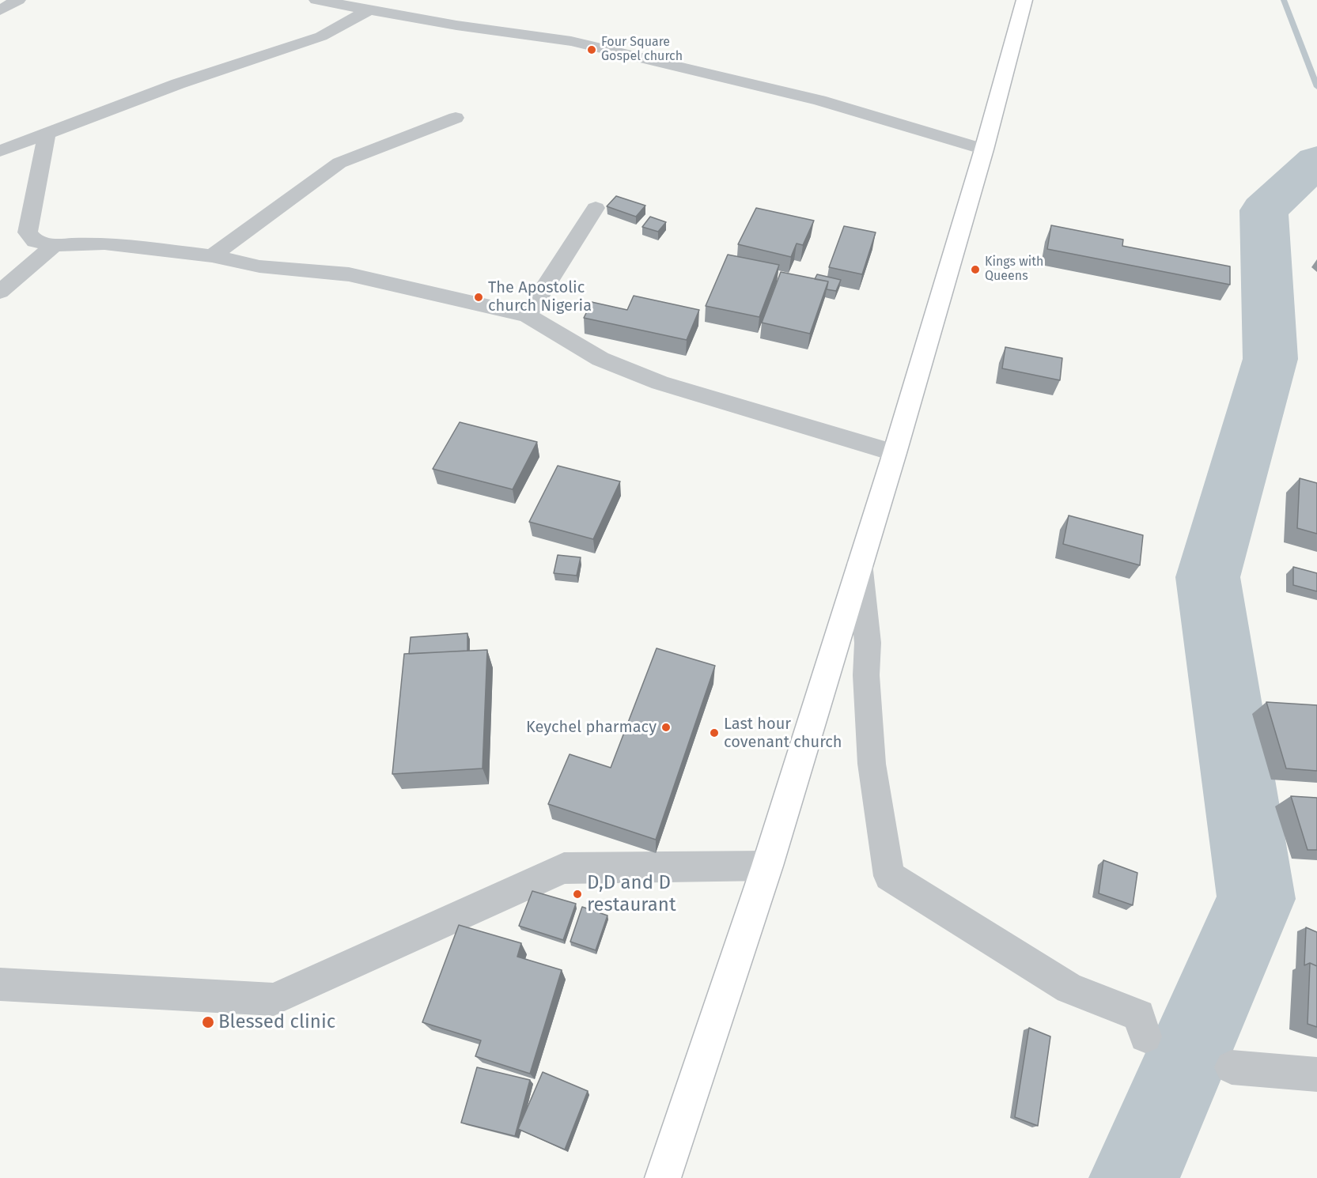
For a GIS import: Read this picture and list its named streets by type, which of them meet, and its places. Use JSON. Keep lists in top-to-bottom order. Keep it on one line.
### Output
{"places":["Four Square Gospel church","Kings with Queens","The Apostolic church Nigeria","Keychel pharmacy","Last hour covenant church","D,D and D restaurant","Blessed clinic"]}
